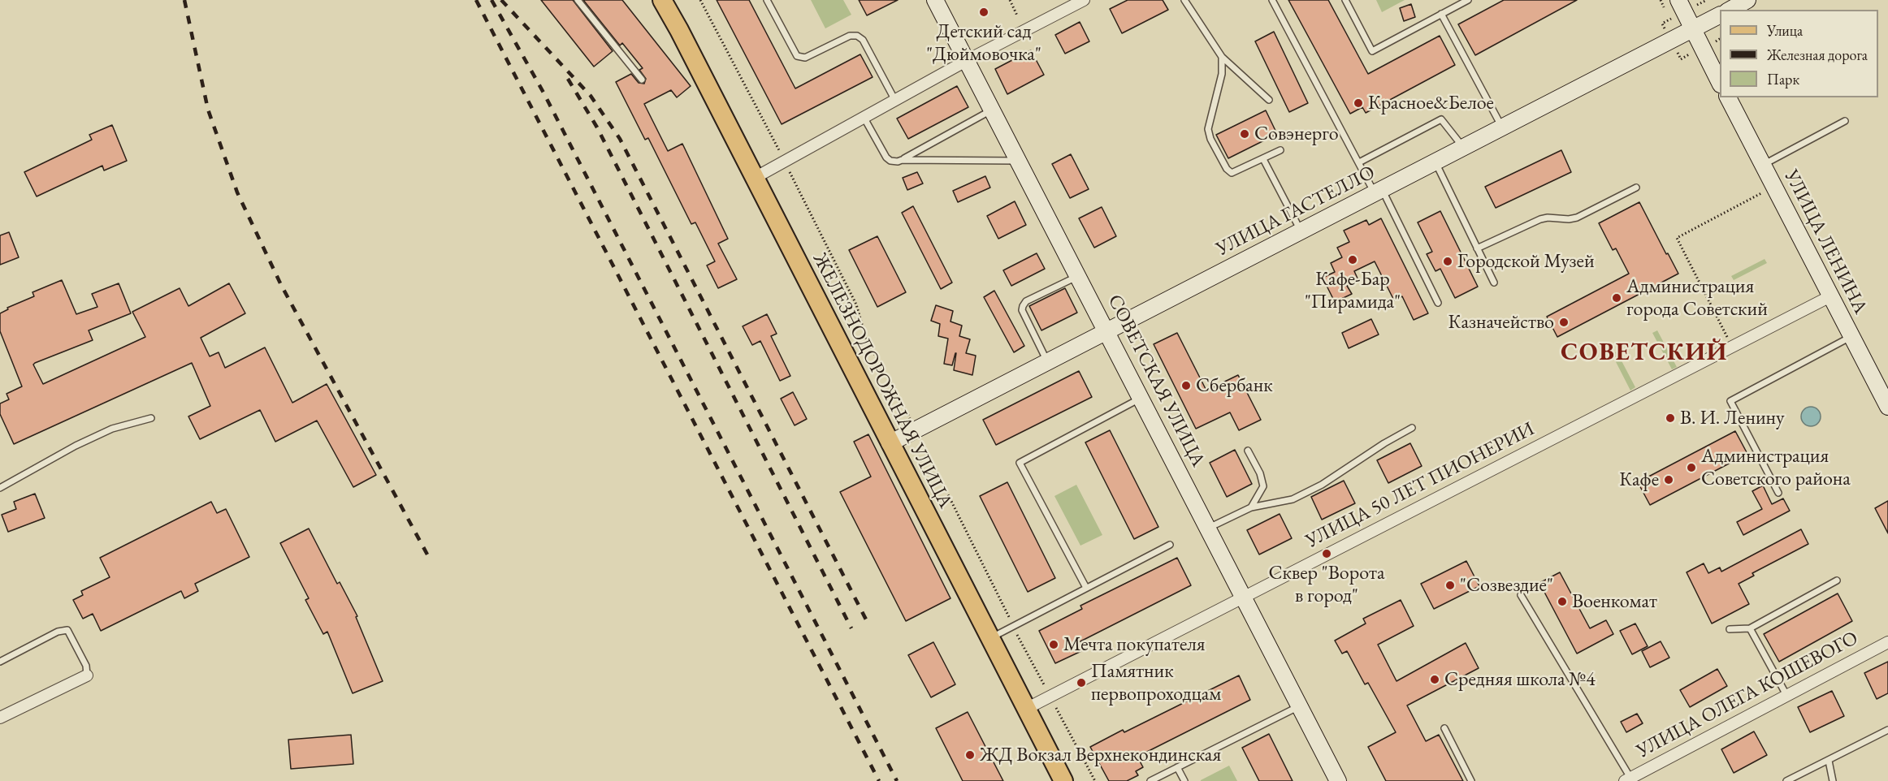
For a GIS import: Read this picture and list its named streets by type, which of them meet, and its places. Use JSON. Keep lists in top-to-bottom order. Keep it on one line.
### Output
{"streets":{"main road":["УЛИЦА ГАСТЕЛЛО","УЛИЦА ЛЕНИНА","ЖЕЛЕЗНОДОРОЖНАЯ УЛИЦА","СОВЕТСКАЯ УЛИЦА"],"street":["УЛИЦА 50 ЛЕТ ПИОНЕРИИ","УЛИЦА ОЛЕГА КОШЕВОГО"]},"crossings":[["УЛИЦА ГАСТЕЛЛО","ЖЕЛЕЗНОДОРОЖНАЯ УЛИЦА"],["УЛИЦА ГАСТЕЛЛО","СОВЕТСКАЯ УЛИЦА"],["УЛИЦА ЛЕНИНА","УЛИЦА 50 ЛЕТ ПИОНЕРИИ"],["ЖЕЛЕЗНОДОРОЖНАЯ УЛИЦА","УЛИЦА 50 ЛЕТ ПИОНЕРИИ"],["СОВЕТСКАЯ УЛИЦА","УЛИЦА 50 ЛЕТ ПИОНЕРИИ"]],"districts":["СОВЕТСКИЙ"],"places":["Детский сад \"Дюймовочка\"","Красное&Белое","Совэнерго","Кафе-Бар \"Пирамида\"","Городской Музей","Администрация города Советский","Казначейство","Сбербанк","В. И. Ленину","Администрация Советского района","Кафе","Сквер \"Ворота в город\"","\"Созвездие\"","Военкомат","Мечта покупателя","Средняя школа №4","Памятник первопроходцам","ЖД Вокзал Верхнекондинская"],"legend":["Улица","Железная дорога","Парк"]}
